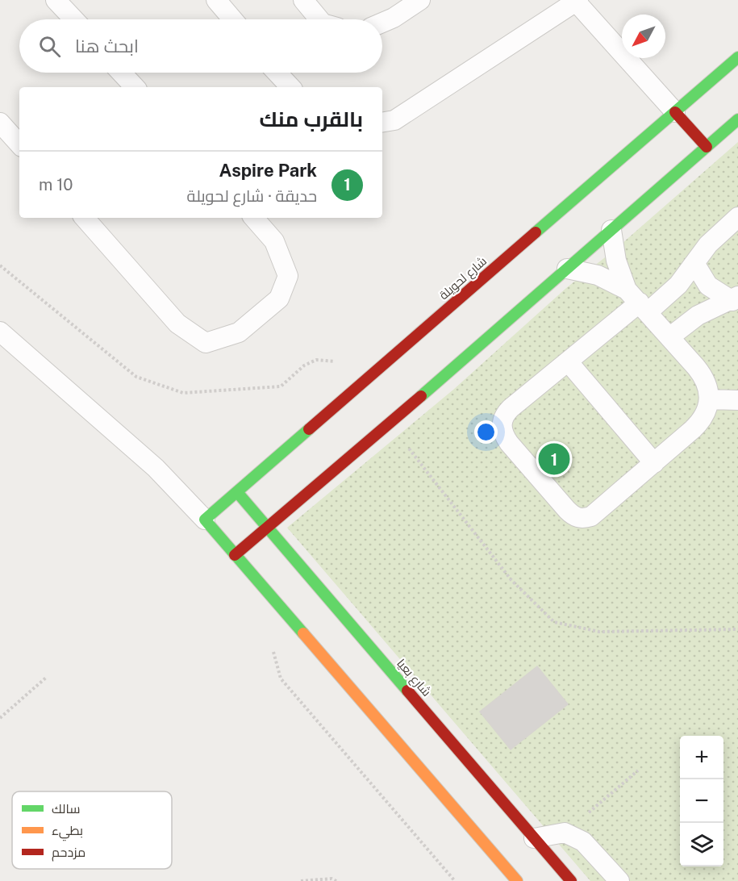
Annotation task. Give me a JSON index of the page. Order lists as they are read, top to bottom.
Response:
{
  "streets": {
    "street": ["شارع لحويلة", "شارع بعيا"]
  },
  "crossings": [
    ["شارع لحويلة", "شارع بعيا"]
  ],
  "legend": ["سالك", "بطيء", "مزدحم"],
  "north": "bottom left",
  "page": {
    "search": "ابحث هنا",
    "heading": "بالقرب منك",
    "list": [
      {
        "mark": "1",
        "name": "Aspire Park",
        "note": "حديقة · شارع لحويلة",
        "value": "10 m"
      }
    ],
    "pins": "1",
    "map_buttons": ["+", "−"]
  }
}
